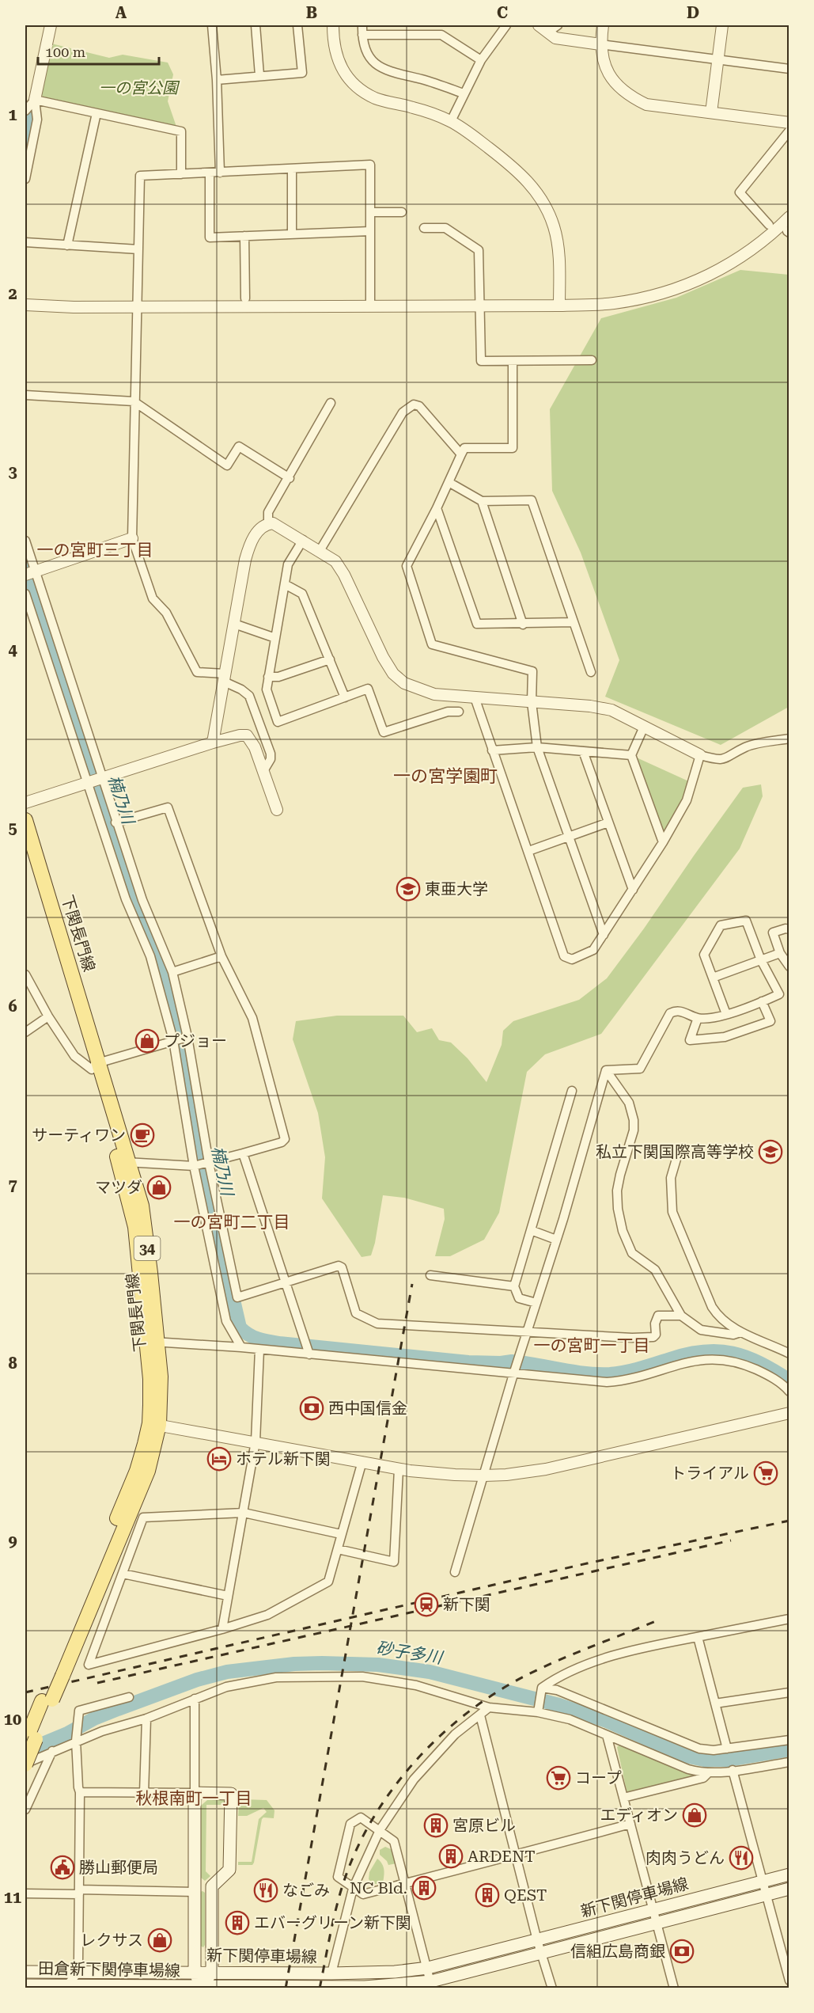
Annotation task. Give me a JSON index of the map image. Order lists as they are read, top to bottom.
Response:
{
  "streets": {
    "main road": [
      "下関長門線",
      "34",
      "新下関停車場線",
      "田倉新下関停車場線"
    ]
  },
  "crossings": [
    ["新下関停車場線", "田倉新下関停車場線"]
  ],
  "districts": [
    "一の宮町三丁目",
    "一の宮学園町",
    "一の宮町二丁目",
    "一の宮町一丁目",
    "秋根南町一丁目"
  ],
  "water": ["楠乃川", "砂子多川"],
  "parks": ["一の宮公園"],
  "places": {
    "school or university": ["東亜大学", "私立下関国際高等学校"],
    "shop": [
      "プジョー",
      "マツダ",
      "エディオン",
      "レクサス"
    ],
    "cafe": ["サーティワン"],
    "bank": ["西中国信金", "信組広島商銀"],
    "hotel": ["ホテル新下関"],
    "supermarket": ["トライアル", "コープ"],
    "station": ["新下関"],
    "building": [
      "宮原ビル",
      "ARDENT",
      "NC Bld.",
      "QEST",
      "エバーグリーン新下関"
    ],
    "restaurant": ["肉肉うどん", "なごみ"],
    "public building": ["勝山郵便局"]
  },
  "scale_bar": "100 m",
  "grid": {
    "columns": [
      "A",
      "B",
      "C",
      "D"
    ],
    "rows": [
      "1",
      "2",
      "3",
      "4",
      "5",
      "6",
      "7",
      "8",
      "9",
      "10",
      "11"
    ]
  }
}
